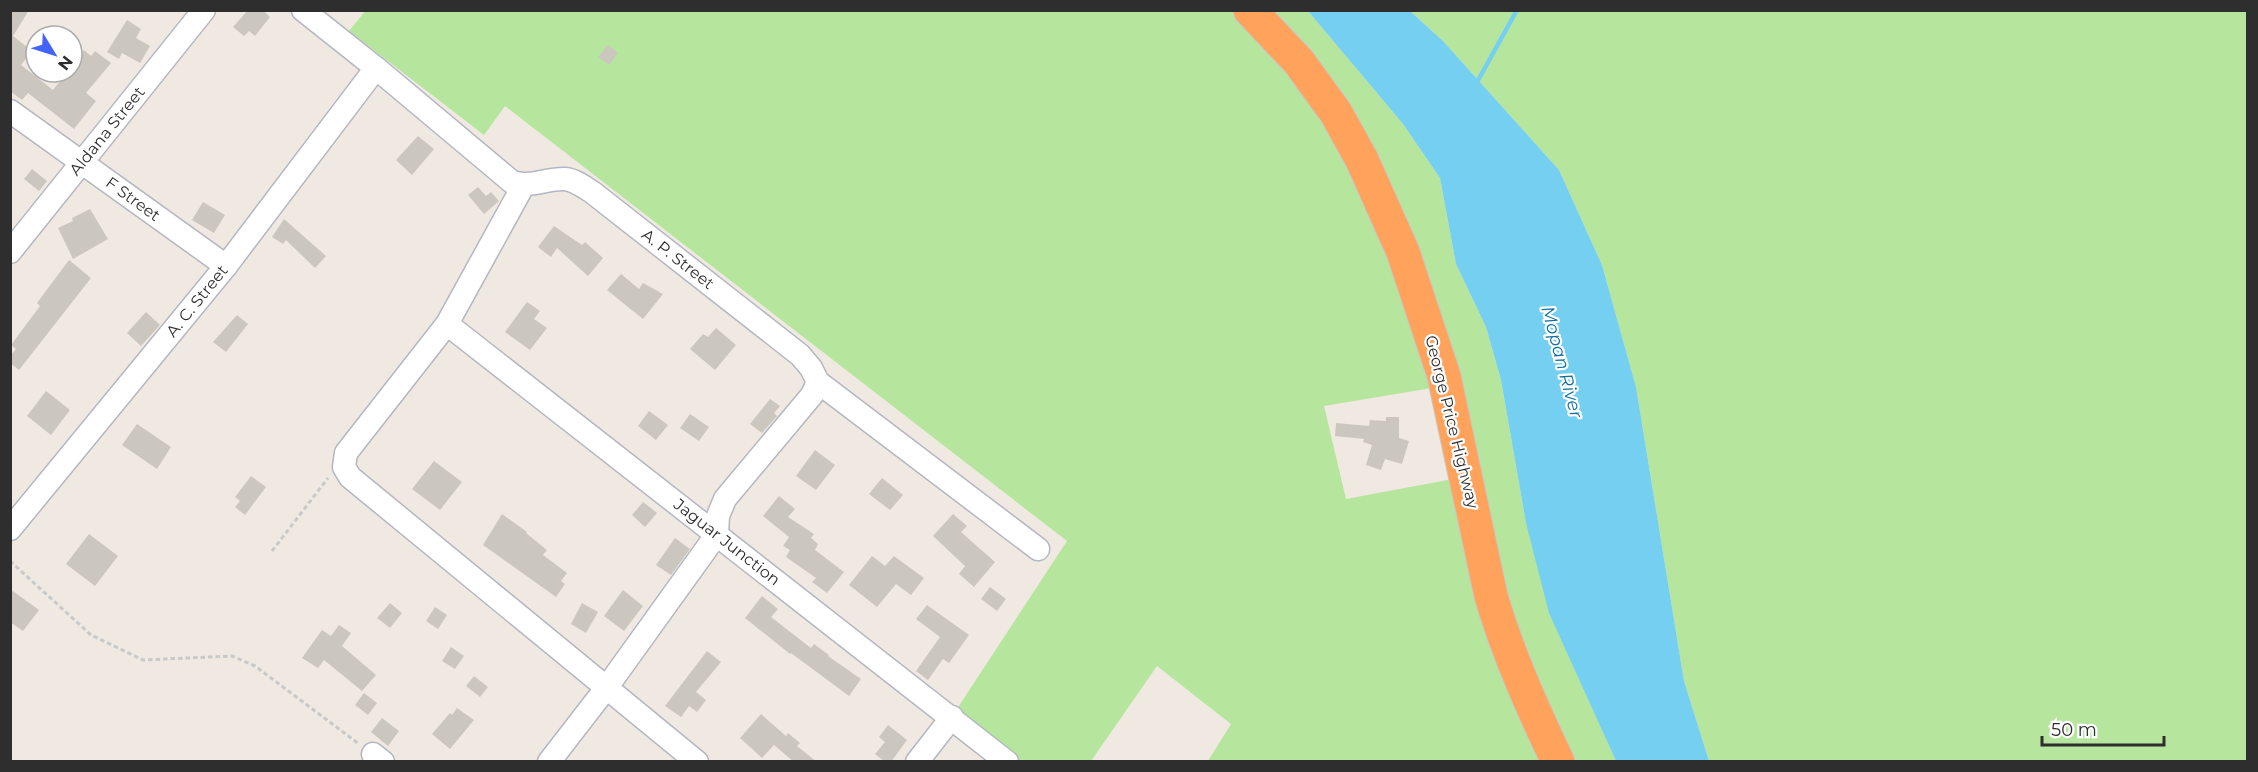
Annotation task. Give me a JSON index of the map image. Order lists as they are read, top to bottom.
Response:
{
  "streets": {
    "highway": ["George Price Highway"],
    "street": [
      "Aldana Street",
      "F Street",
      "A. P. Street",
      "A. C. Street",
      "Jaguar Junction"
    ]
  },
  "crossings": [
    ["Aldana Street", "F Street"],
    ["F Street", "A. C. Street"]
  ],
  "water": ["Mopan River"],
  "scale_bar": "50 m",
  "north": "bottom right"
}
